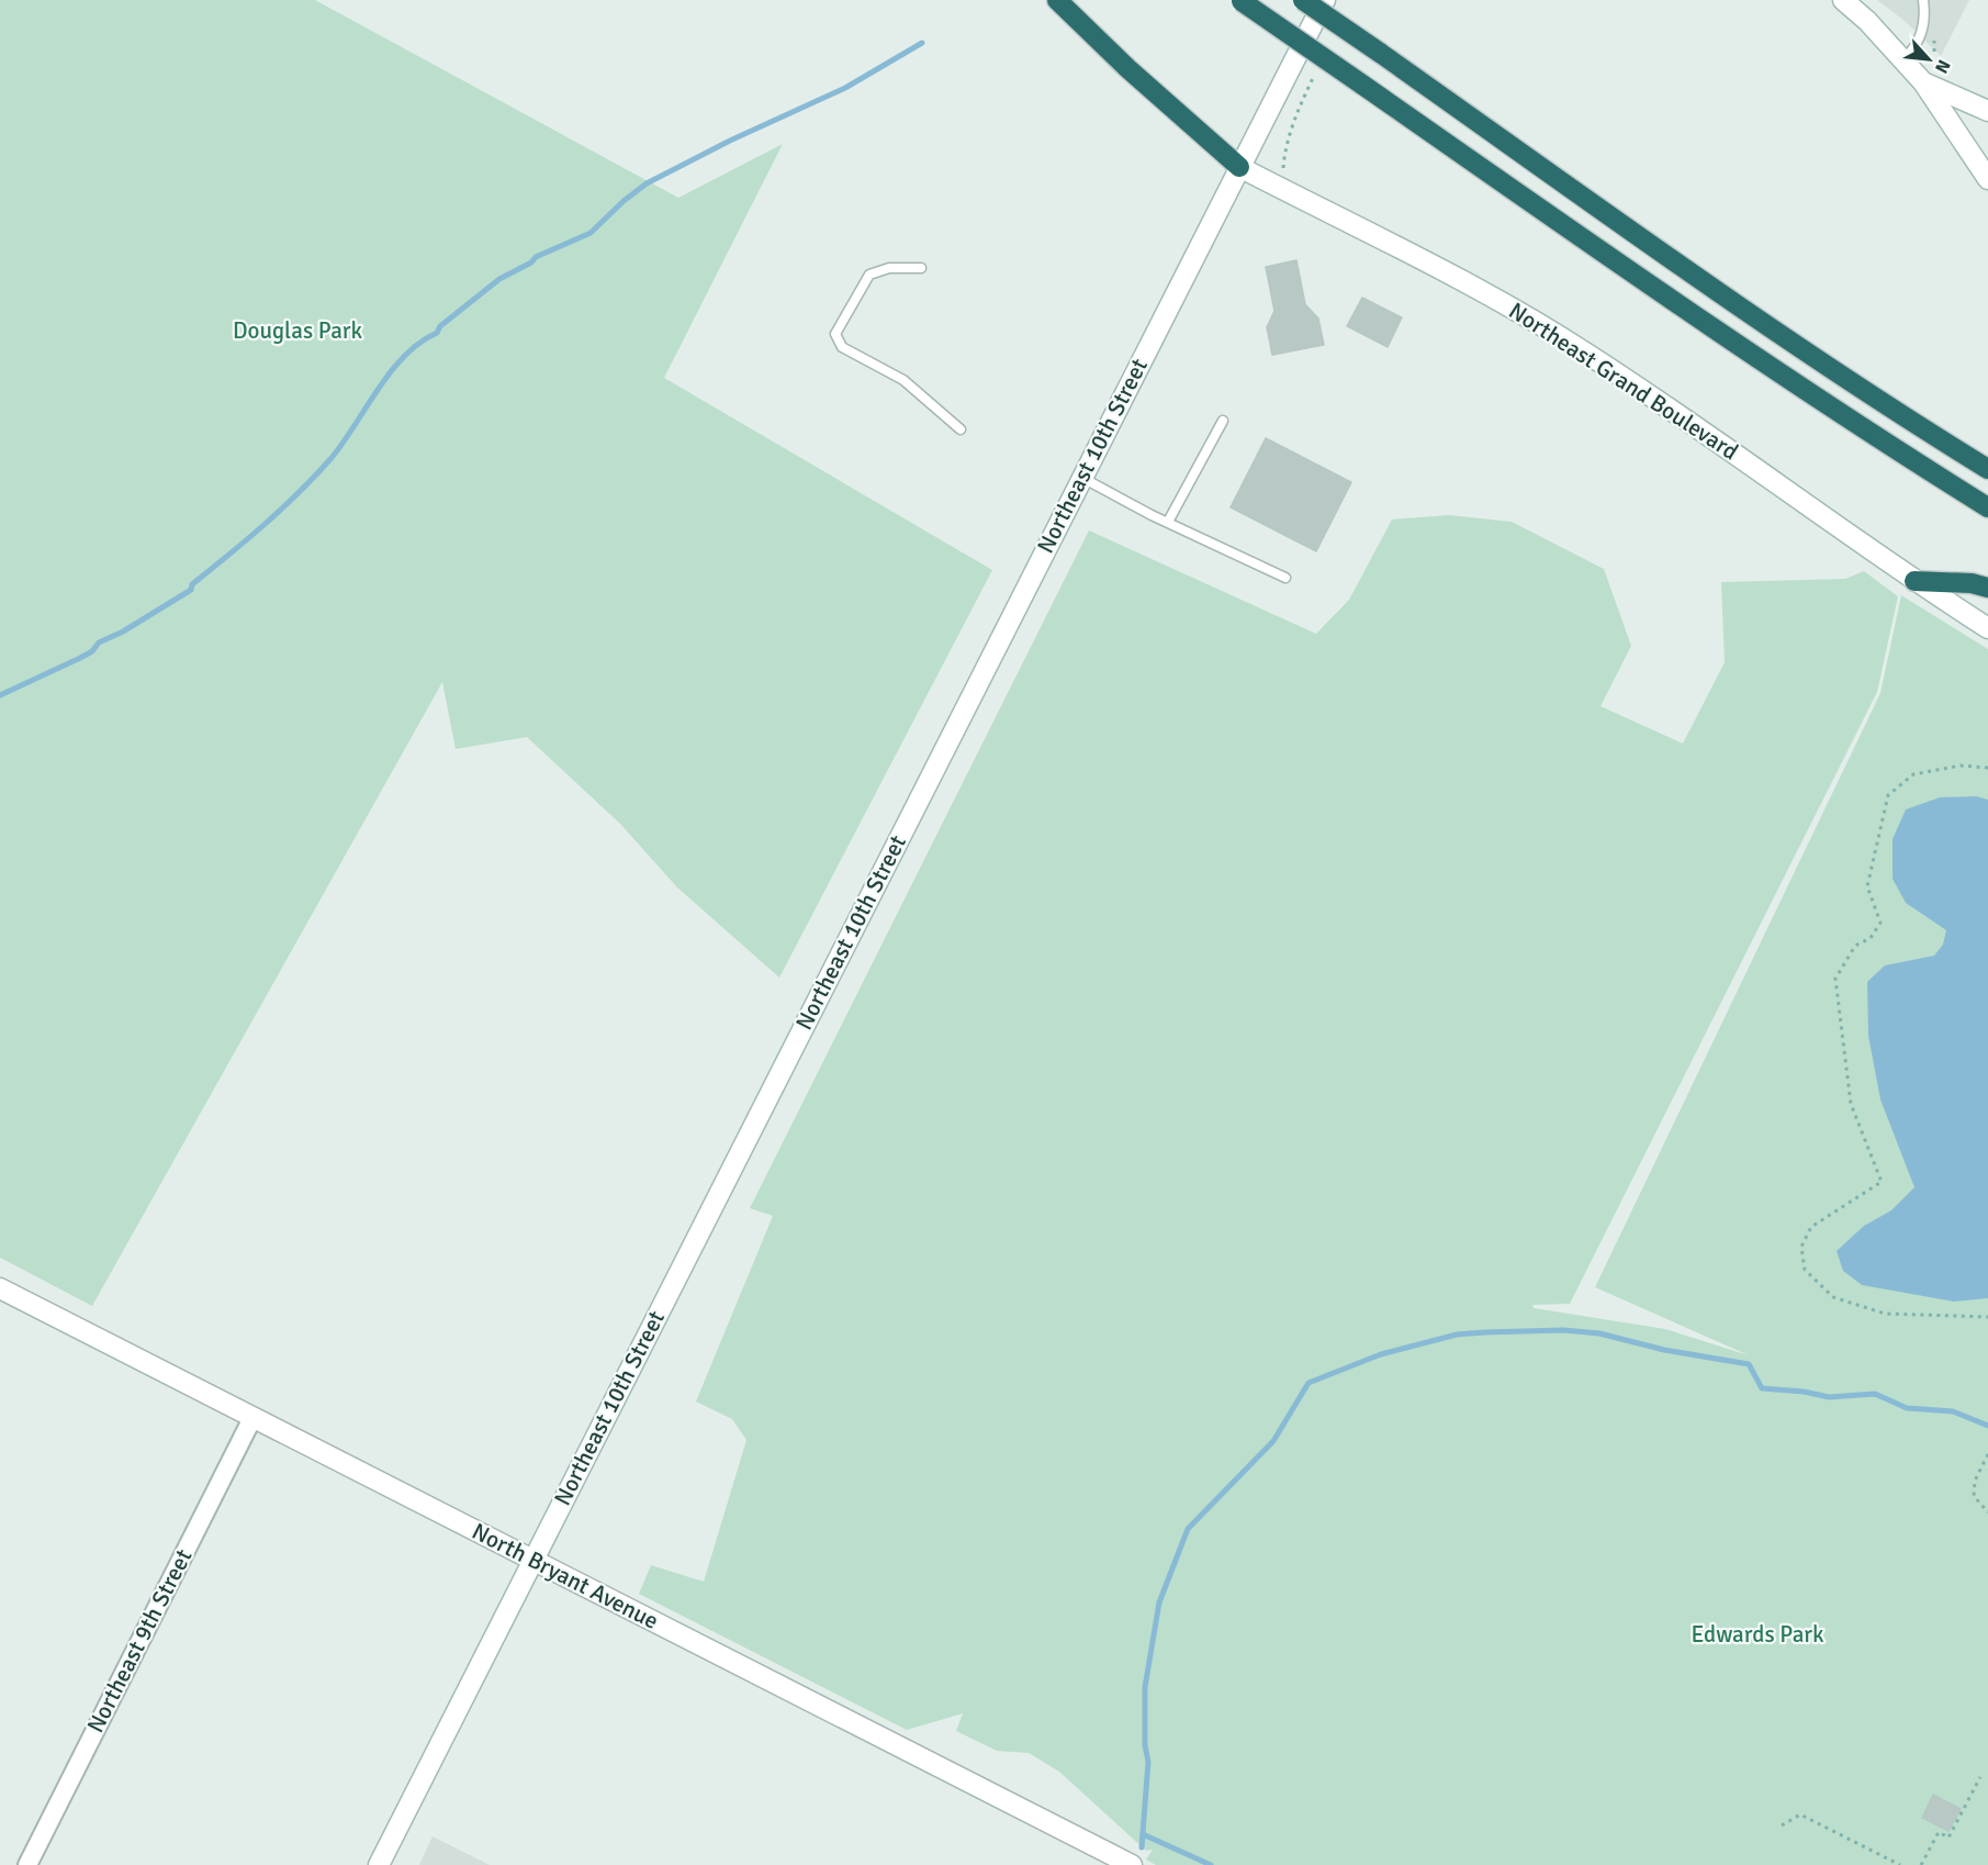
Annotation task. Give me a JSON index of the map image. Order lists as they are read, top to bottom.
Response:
{
  "streets": {
    "main road": ["Northeast Grand Boulevard", "Northeast 10th Street", "North Bryant Avenue"],
    "street": ["Northeast 9th Street"]
  },
  "crossings": [
    ["Northeast Grand Boulevard", "Northeast 10th Street"],
    ["Northeast 10th Street", "North Bryant Avenue"],
    ["North Bryant Avenue", "Northeast 9th Street"]
  ],
  "parks": ["Douglas Park", "Edwards Park"],
  "north": "bottom right"
}
